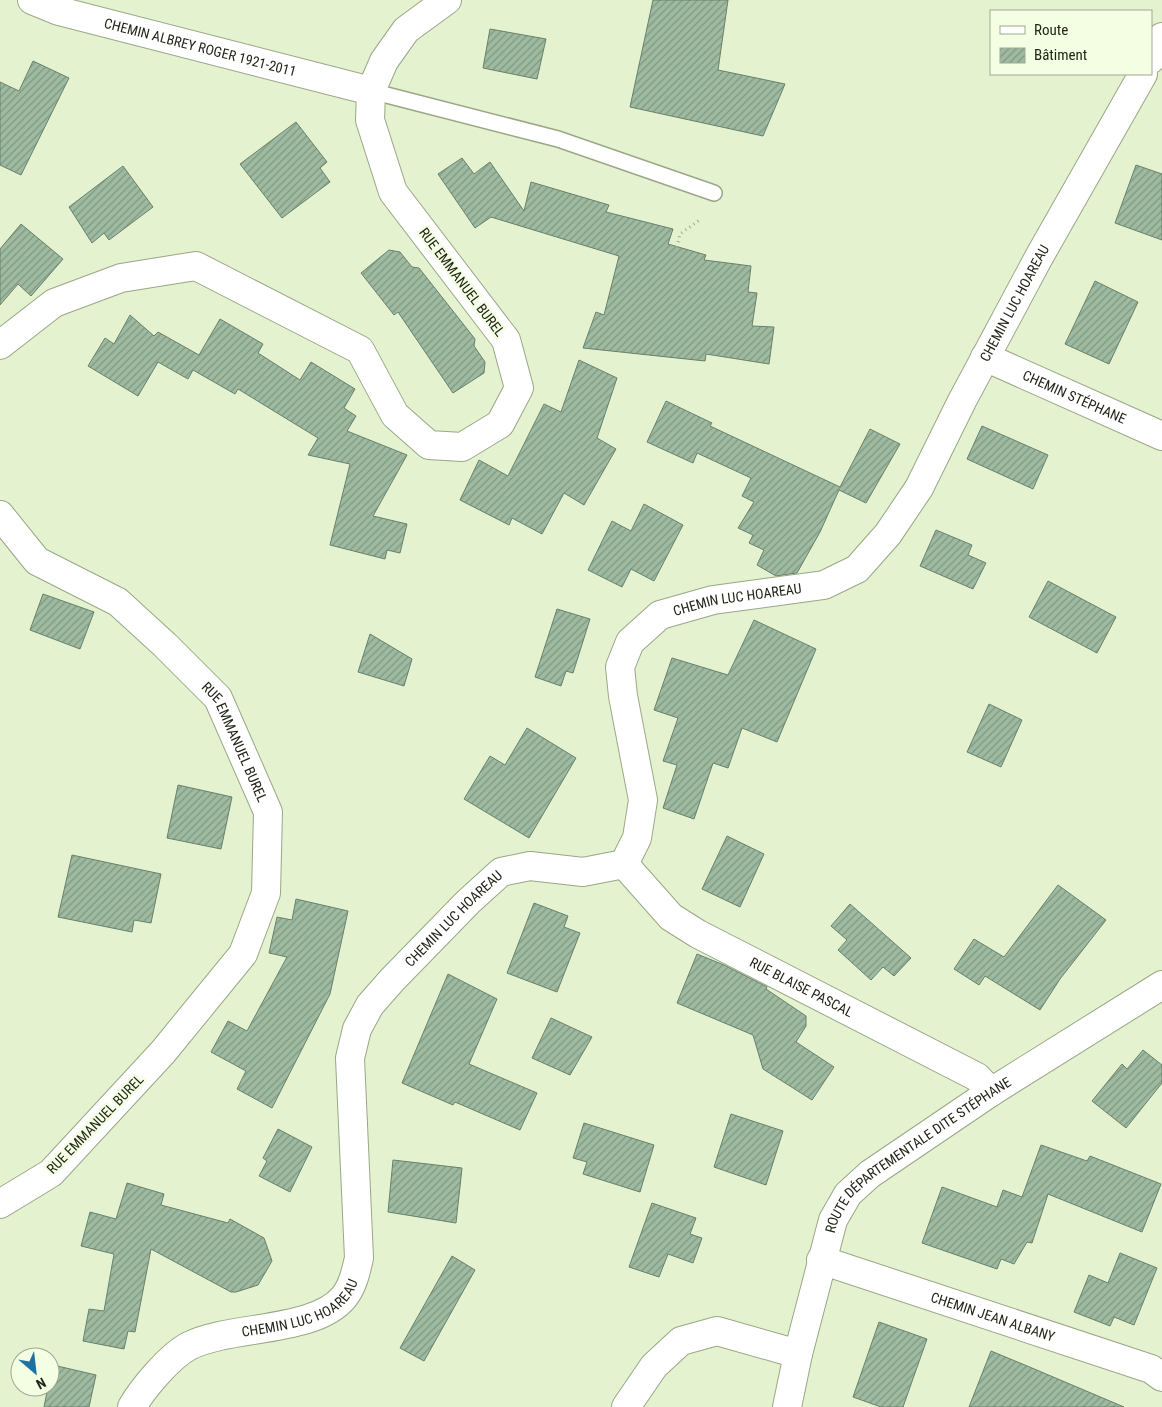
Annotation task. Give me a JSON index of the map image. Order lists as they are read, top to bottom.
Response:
{
  "streets": {
    "street": [
      "CHEMIN ALBREY ROGER 1921-2011",
      "RUE EMMANUEL BUREL",
      "CHEMIN LUC HOAREAU",
      "CHEMIN STÉPHANE",
      "RUE BLAISE PASCAL",
      "ROUTE DÉPARTEMENTALE DITE STÉPHANE",
      "CHEMIN JEAN ALBANY"
    ]
  },
  "crossings": [
    ["CHEMIN ALBREY ROGER 1921-2011", "RUE EMMANUEL BUREL"],
    ["CHEMIN LUC HOAREAU", "CHEMIN STÉPHANE"],
    ["CHEMIN LUC HOAREAU", "RUE BLAISE PASCAL"],
    ["RUE BLAISE PASCAL", "ROUTE DÉPARTEMENTALE DITE STÉPHANE"],
    ["ROUTE DÉPARTEMENTALE DITE STÉPHANE", "CHEMIN JEAN ALBANY"]
  ],
  "legend": ["Route", "Bâtiment"],
  "north": "bottom right"
}
